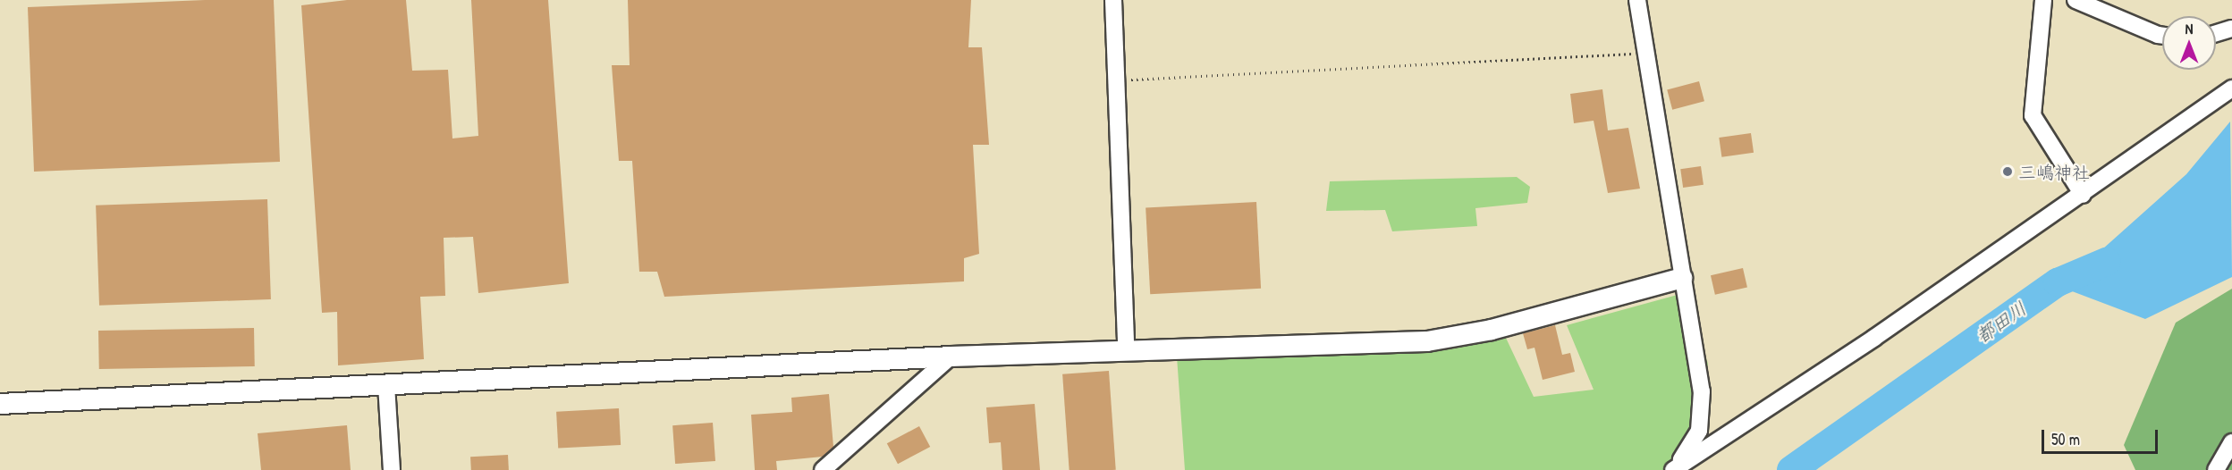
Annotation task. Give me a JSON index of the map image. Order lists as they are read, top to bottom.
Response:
{
  "water": ["都田川"],
  "places": ["三嶋神社"],
  "scale_bar": "50 m",
  "north": "top"
}
